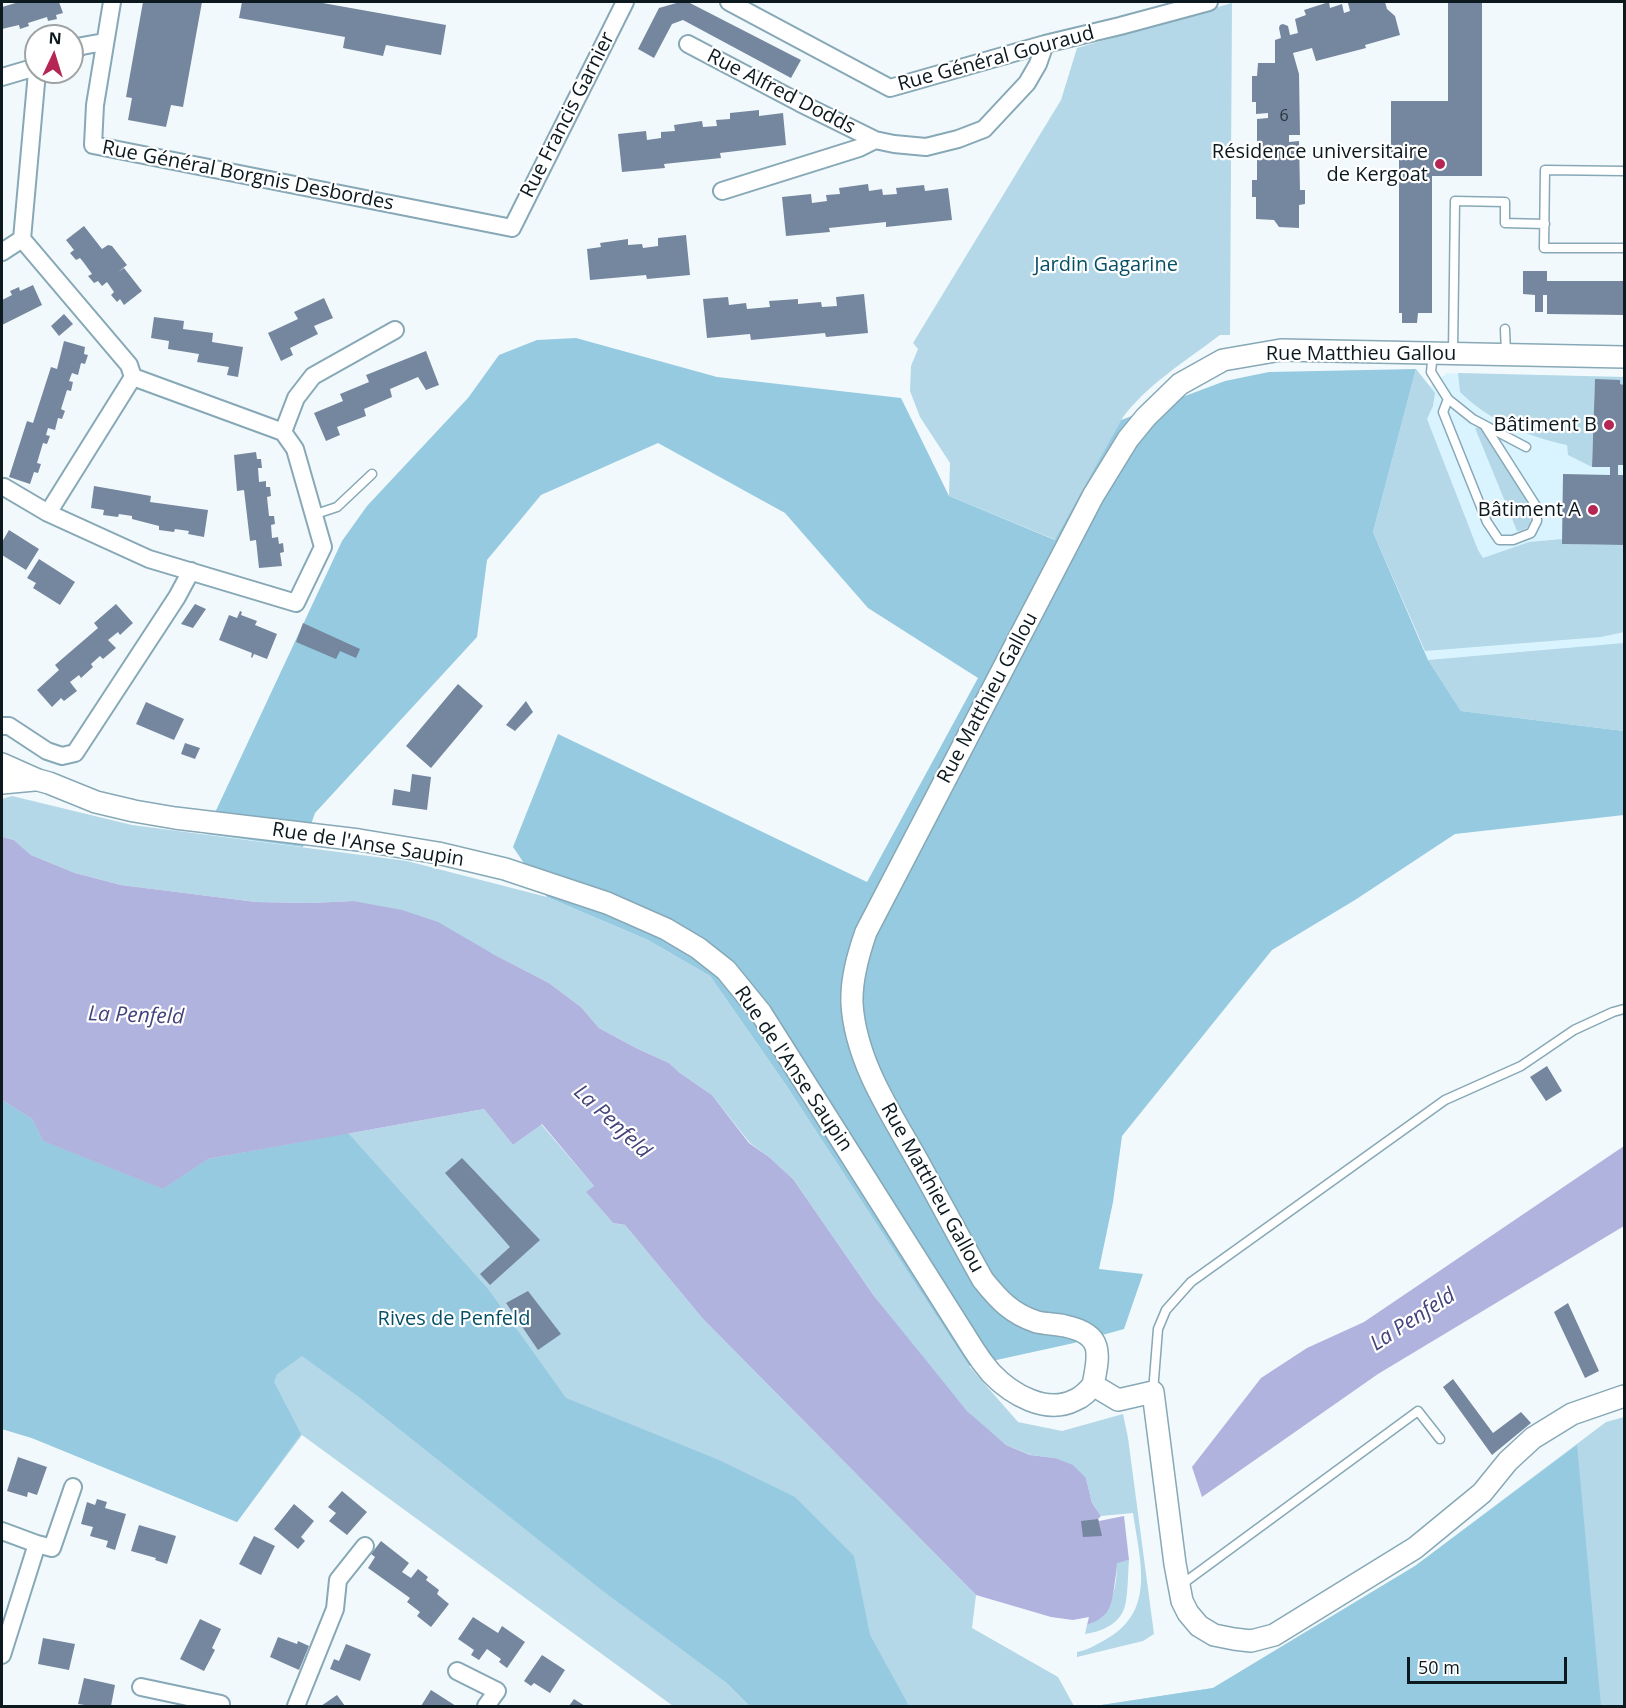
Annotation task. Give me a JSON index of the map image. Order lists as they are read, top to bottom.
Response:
{
  "streets": {
    "street": [
      "Rue Général Gouraud",
      "Rue Alfred Dodds",
      "Rue Francis Garnier",
      "Rue Général Borgnis Desbordes",
      "Rue Matthieu Gallou",
      "Rue de l'Anse Saupin"
    ]
  },
  "crossings": [
    ["Rue Général Gouraud", "Rue Alfred Dodds"],
    ["Rue Francis Garnier", "Rue Général Borgnis Desbordes"],
    ["Rue Matthieu Gallou", "Rue de l'Anse Saupin"]
  ],
  "water": ["La Penfeld"],
  "parks": ["Jardin Gagarine", "Rives de Penfeld"],
  "places": ["Résidence universitaire de Kergoat", "Bâtiment B", "Bâtiment A"],
  "house_numbers": ["6"],
  "scale_bar": "50 m",
  "north": "top"
}
